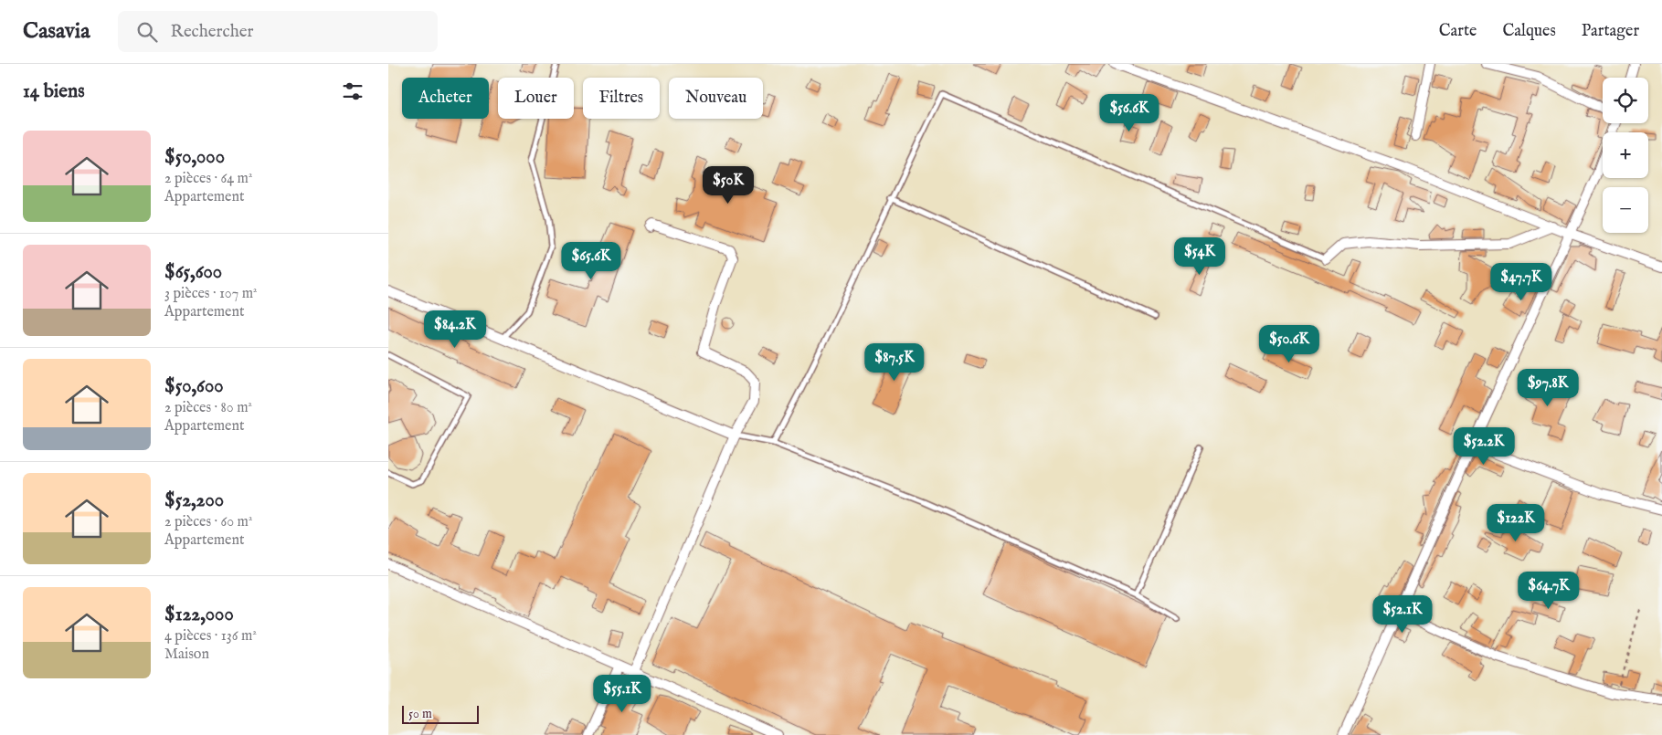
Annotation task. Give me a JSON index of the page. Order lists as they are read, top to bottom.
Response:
{
  "scale_bar": "50 m",
  "page": {
    "header": "Casavia",
    "search": "Rechercher",
    "nav": ["Carte", "Calques", "Partager"],
    "heading": "14 biens",
    "map_buttons": ["+", "−"],
    "chip": [
      "Acheter",
      "Louer",
      "Filtres",
      "Nouveau"
    ],
    "price": [
      "$56.6K",
      "$50K",
      "$54K",
      "$65.6K",
      "$47.7K",
      "$84.2K",
      "$50.6K",
      "$87.5K",
      "$97.8K",
      "$52.2K",
      "$122K",
      "$64.7K",
      "$52.1K",
      "$55.1K"
    ],
    "list": [
      {
        "name": "$50,000",
        "note": "2 pièces · 64 m² · Appartement"
      },
      {
        "name": "$65,600",
        "note": "3 pièces · 107 m² · Appartement"
      },
      {
        "name": "$50,600",
        "note": "2 pièces · 80 m² · Appartement"
      },
      {
        "name": "$52,200",
        "note": "2 pièces · 60 m² · Appartement"
      },
      {
        "name": "$122,000",
        "note": "4 pièces · 136 m² · Maison"
      }
    ],
    "scale": "50 m"
  }
}
